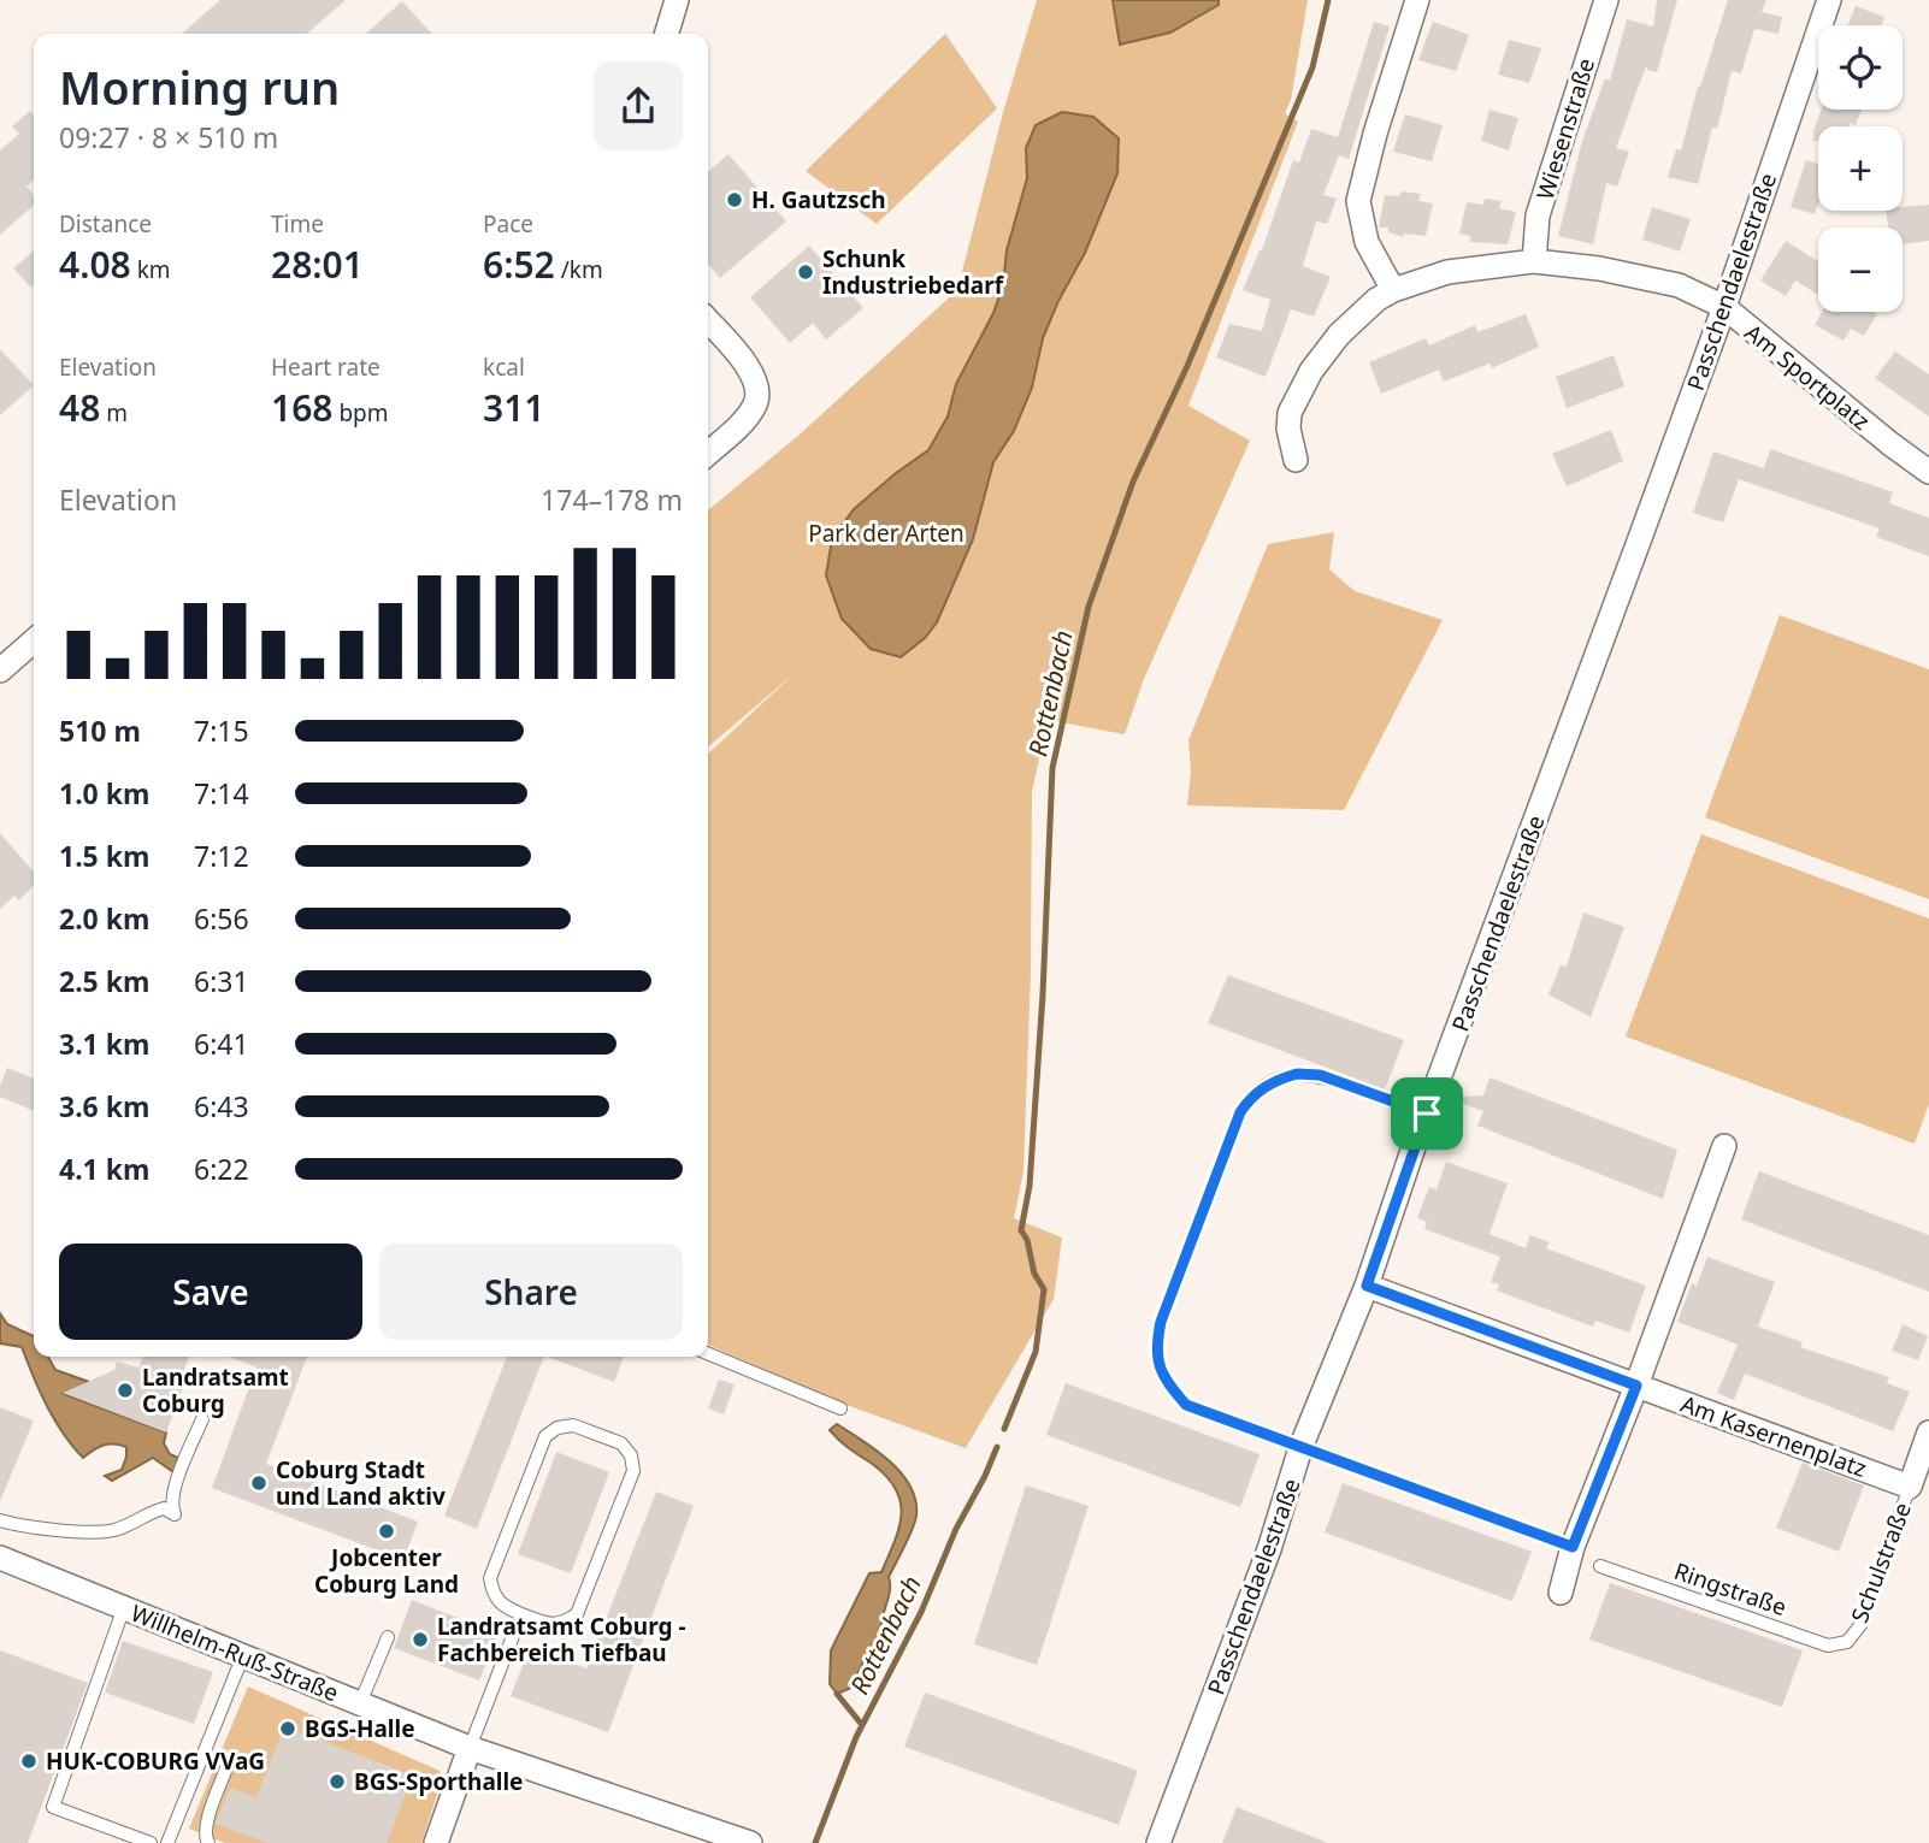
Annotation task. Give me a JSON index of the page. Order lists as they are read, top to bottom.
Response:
{
  "streets": {
    "street": [
      "Wiesenstraße",
      "Passchendaelestraße",
      "Am Sportplatz",
      "Am Kasernenplatz",
      "Schulstraße",
      "Willhelm-Ruß-Straße"
    ],
    "lane": ["Ringstraße"]
  },
  "crossings": [
    ["Wiesenstraße", "Am Sportplatz"],
    ["Passchendaelestraße", "Am Sportplatz"],
    ["Passchendaelestraße", "Am Kasernenplatz"],
    ["Am Kasernenplatz", "Schulstraße"],
    ["Schulstraße", "Ringstraße"]
  ],
  "water": ["Rottenbach"],
  "parks": ["Park der Arten"],
  "places": [
    "H. Gautzsch",
    "Schunk Industriebedarf",
    "Landratsamt Coburg",
    "Coburg Stadt und Land aktiv",
    "Jobcenter Coburg Land",
    "Landratsamt Coburg - Fachbereich Tiefbau",
    "BGS-Halle",
    "HUK-COBURG VVaG",
    "BGS-Sporthalle"
  ],
  "page": {
    "map_buttons": ["+", "−"],
    "heading": ["Morning run", "09:27 · 8 × 510 m"],
    "stats": [
      ["Distance", "4.08 km"],
      ["Time", "28:01"],
      ["Pace", "6:52 /km"],
      ["Elevation", "48 m"],
      ["Heart rate", "168 bpm"],
      ["kcal", "311"]
    ],
    "chart": ["Elevation", "174–178 m"],
    "list": [
      {
        "name": "510 m",
        "note": "7:15"
      },
      {
        "name": "1.0 km",
        "note": "7:14"
      },
      {
        "name": "1.5 km",
        "note": "7:12"
      },
      {
        "name": "2.0 km",
        "note": "6:56"
      },
      {
        "name": "2.5 km",
        "note": "6:31"
      },
      {
        "name": "3.1 km",
        "note": "6:41"
      },
      {
        "name": "3.6 km",
        "note": "6:43"
      },
      {
        "name": "4.1 km",
        "note": "6:22"
      }
    ],
    "buttons": ["Save", "Share"]
  }
}
